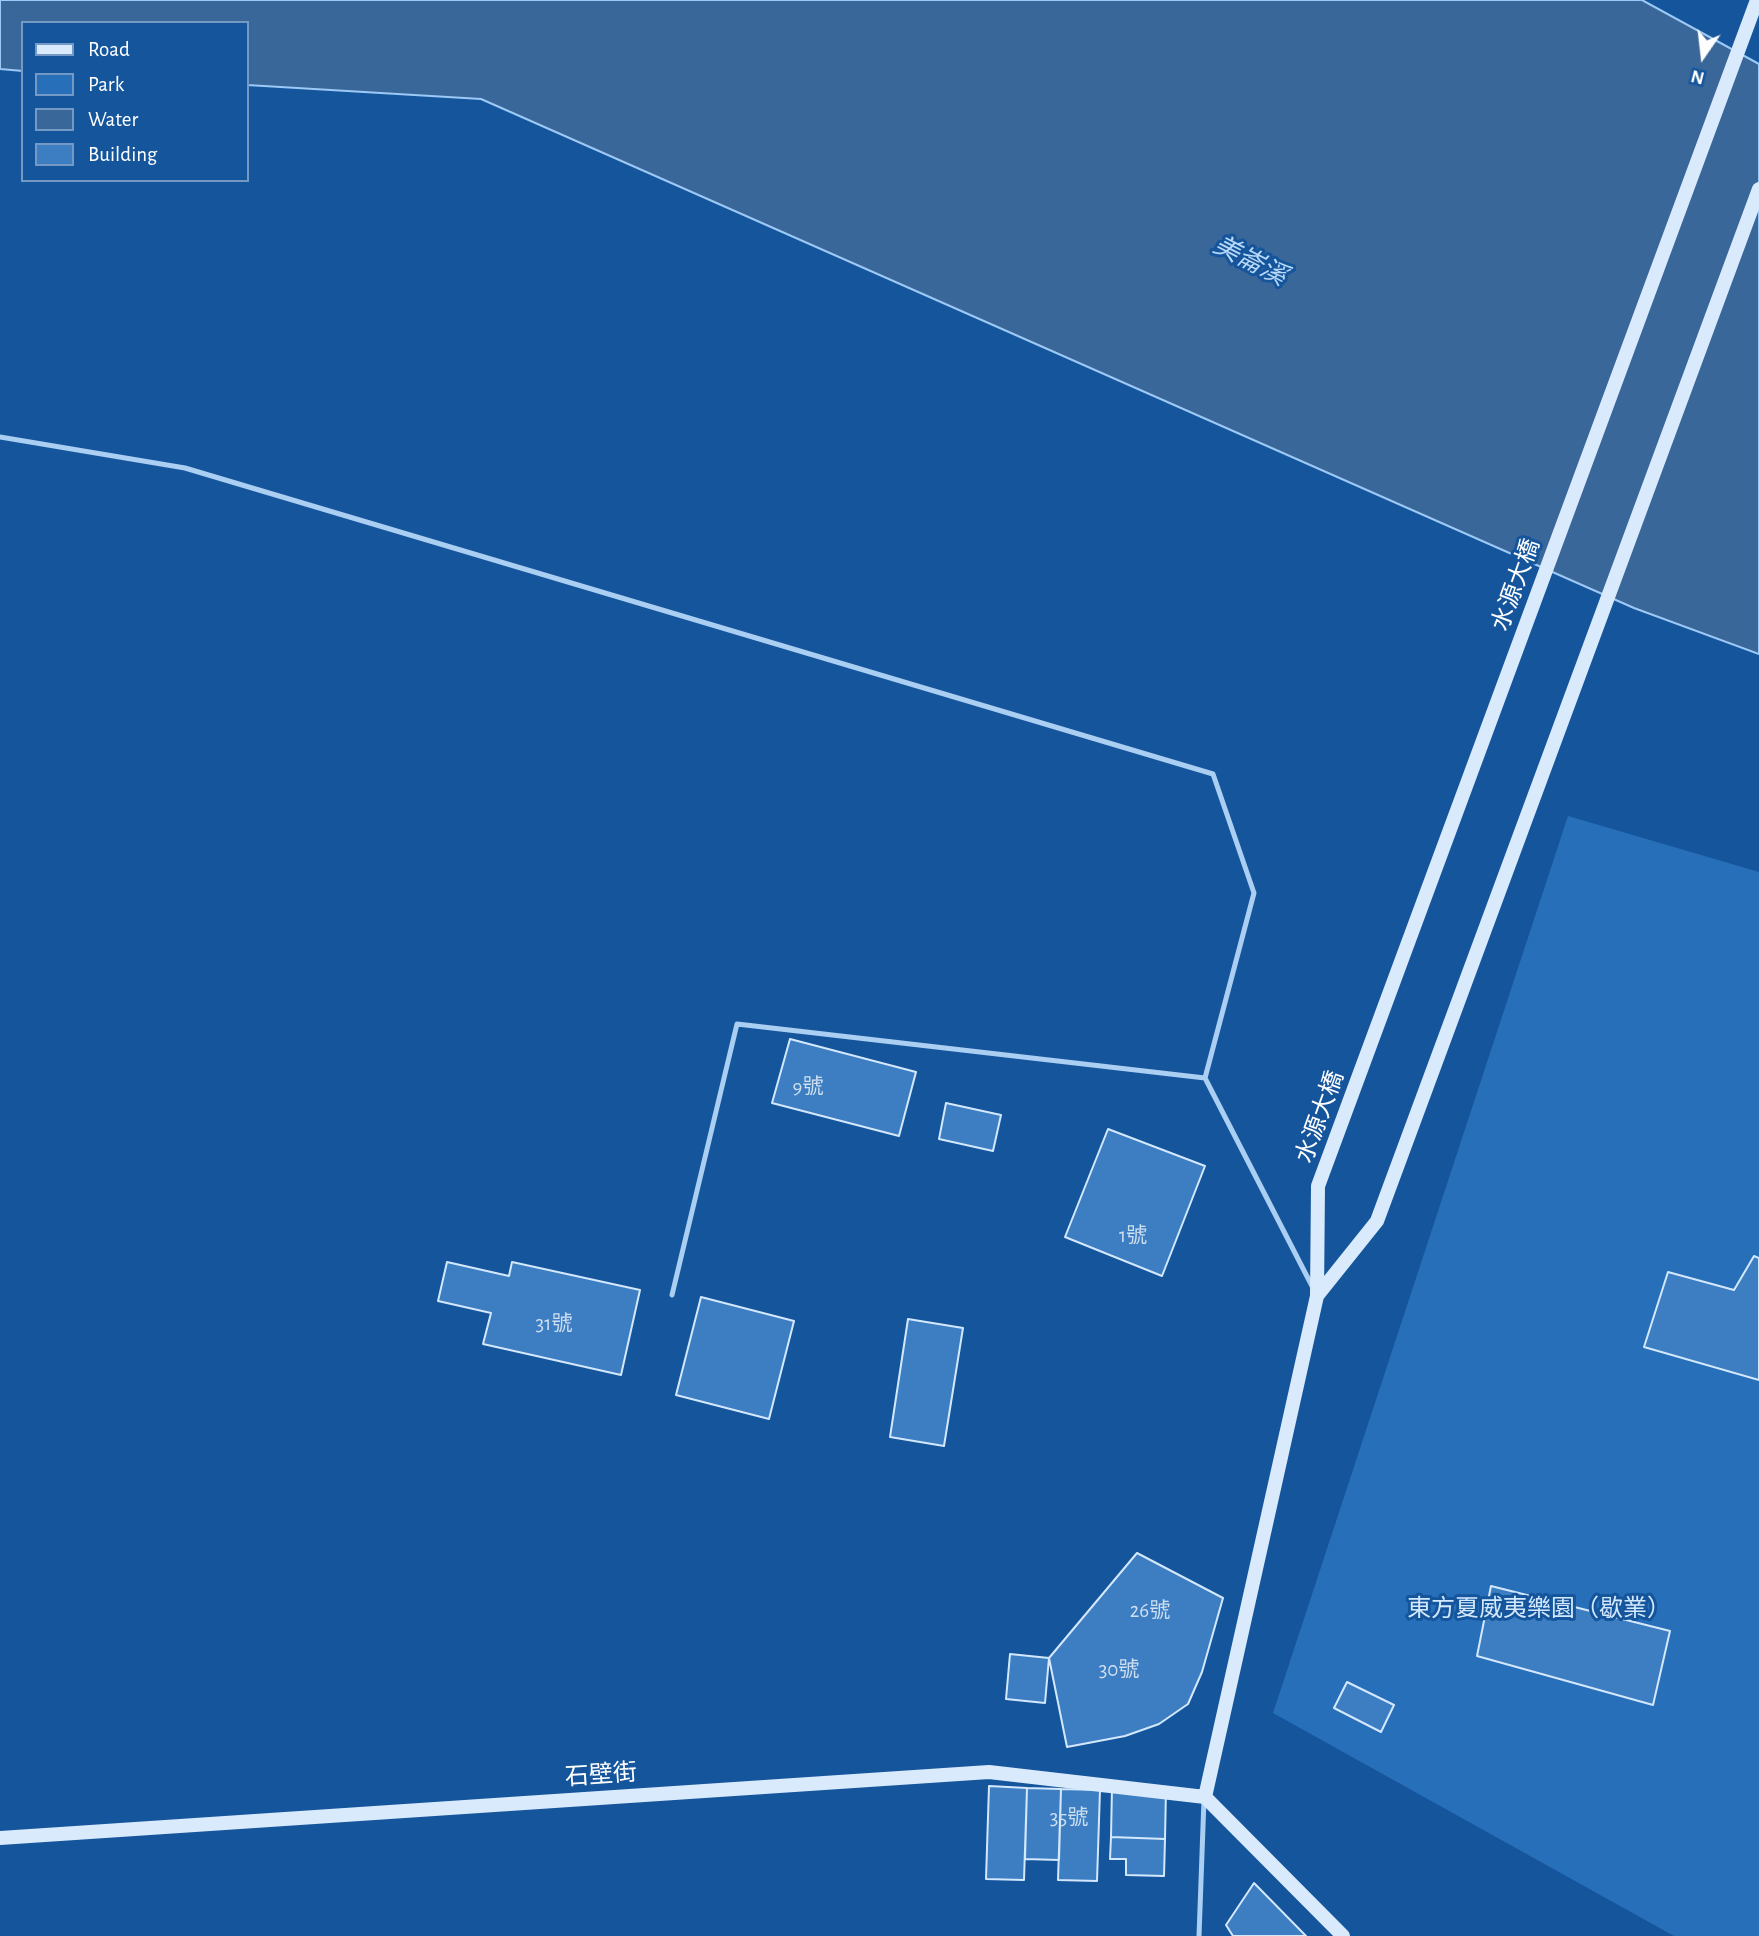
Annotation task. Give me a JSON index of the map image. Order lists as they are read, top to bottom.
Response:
{
  "streets": {
    "street": ["水源大橋", "石壁街"]
  },
  "water": ["美崙溪"],
  "parks": ["東方夏威夷樂園（歇業）"],
  "house_numbers": [
    "9號",
    "1號",
    "31號",
    "26號",
    "30號",
    "35號"
  ],
  "legend": [
    "Road",
    "Park",
    "Water",
    "Building"
  ],
  "north": "bottom"
}
